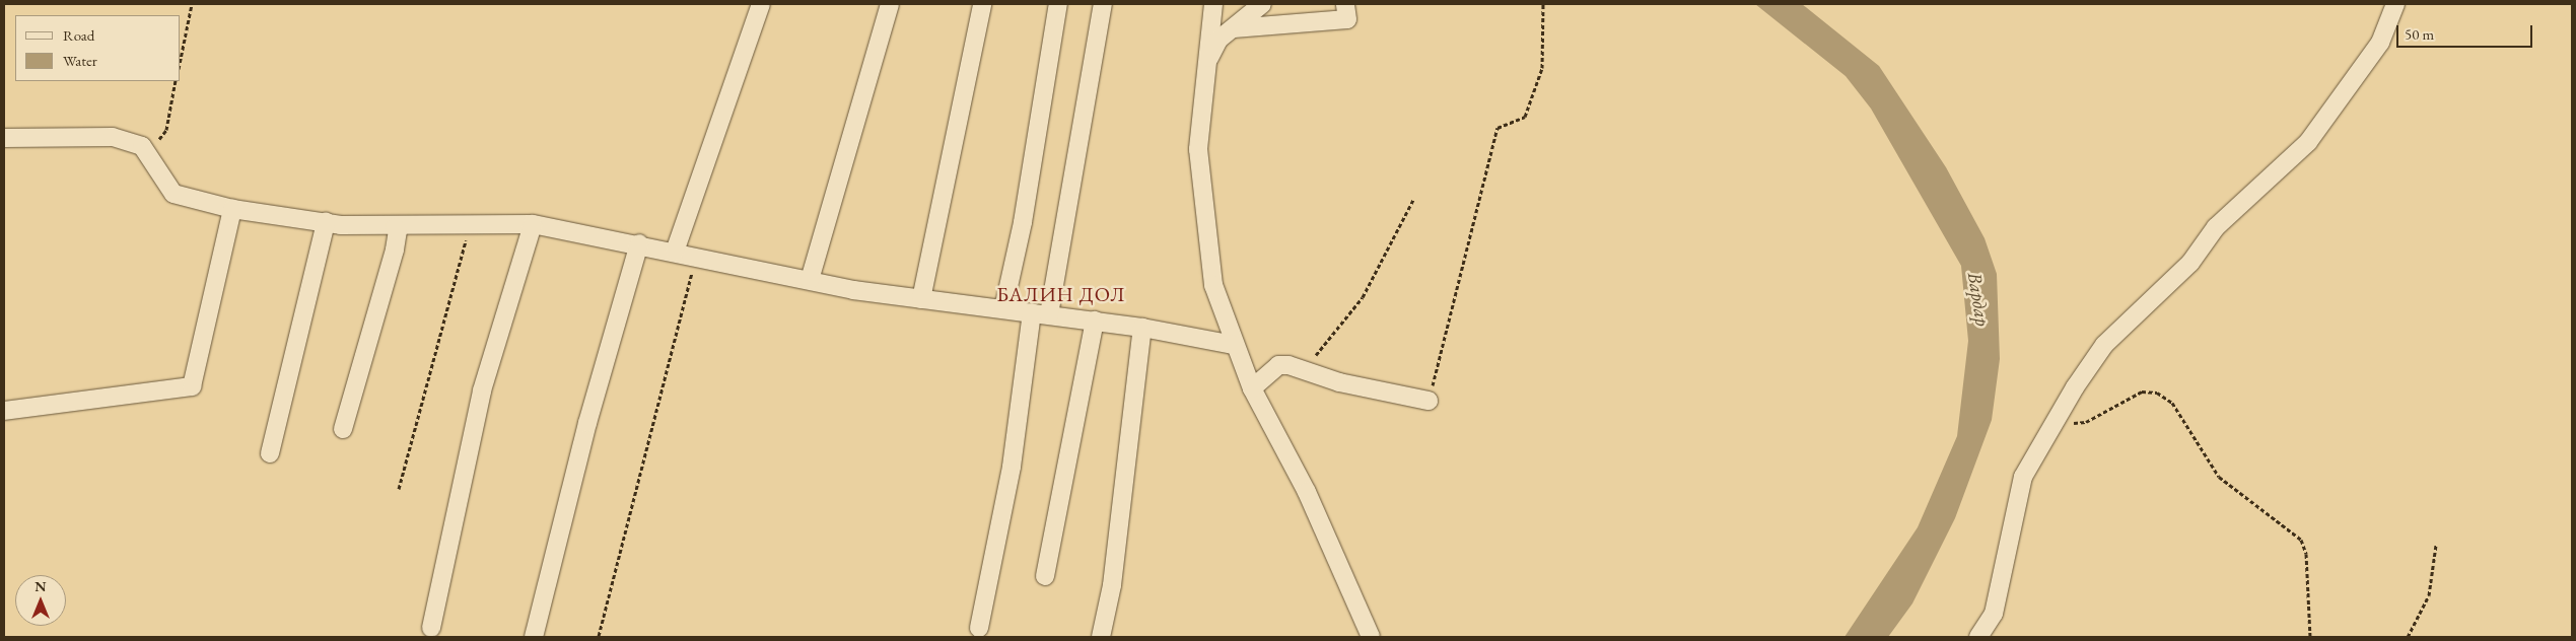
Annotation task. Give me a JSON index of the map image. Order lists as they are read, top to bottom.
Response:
{
  "districts": ["БАЛИН ДОЛ"],
  "water": ["Вардар"],
  "legend": ["Road", "Water"],
  "scale_bar": "50 m",
  "north": "top"
}
